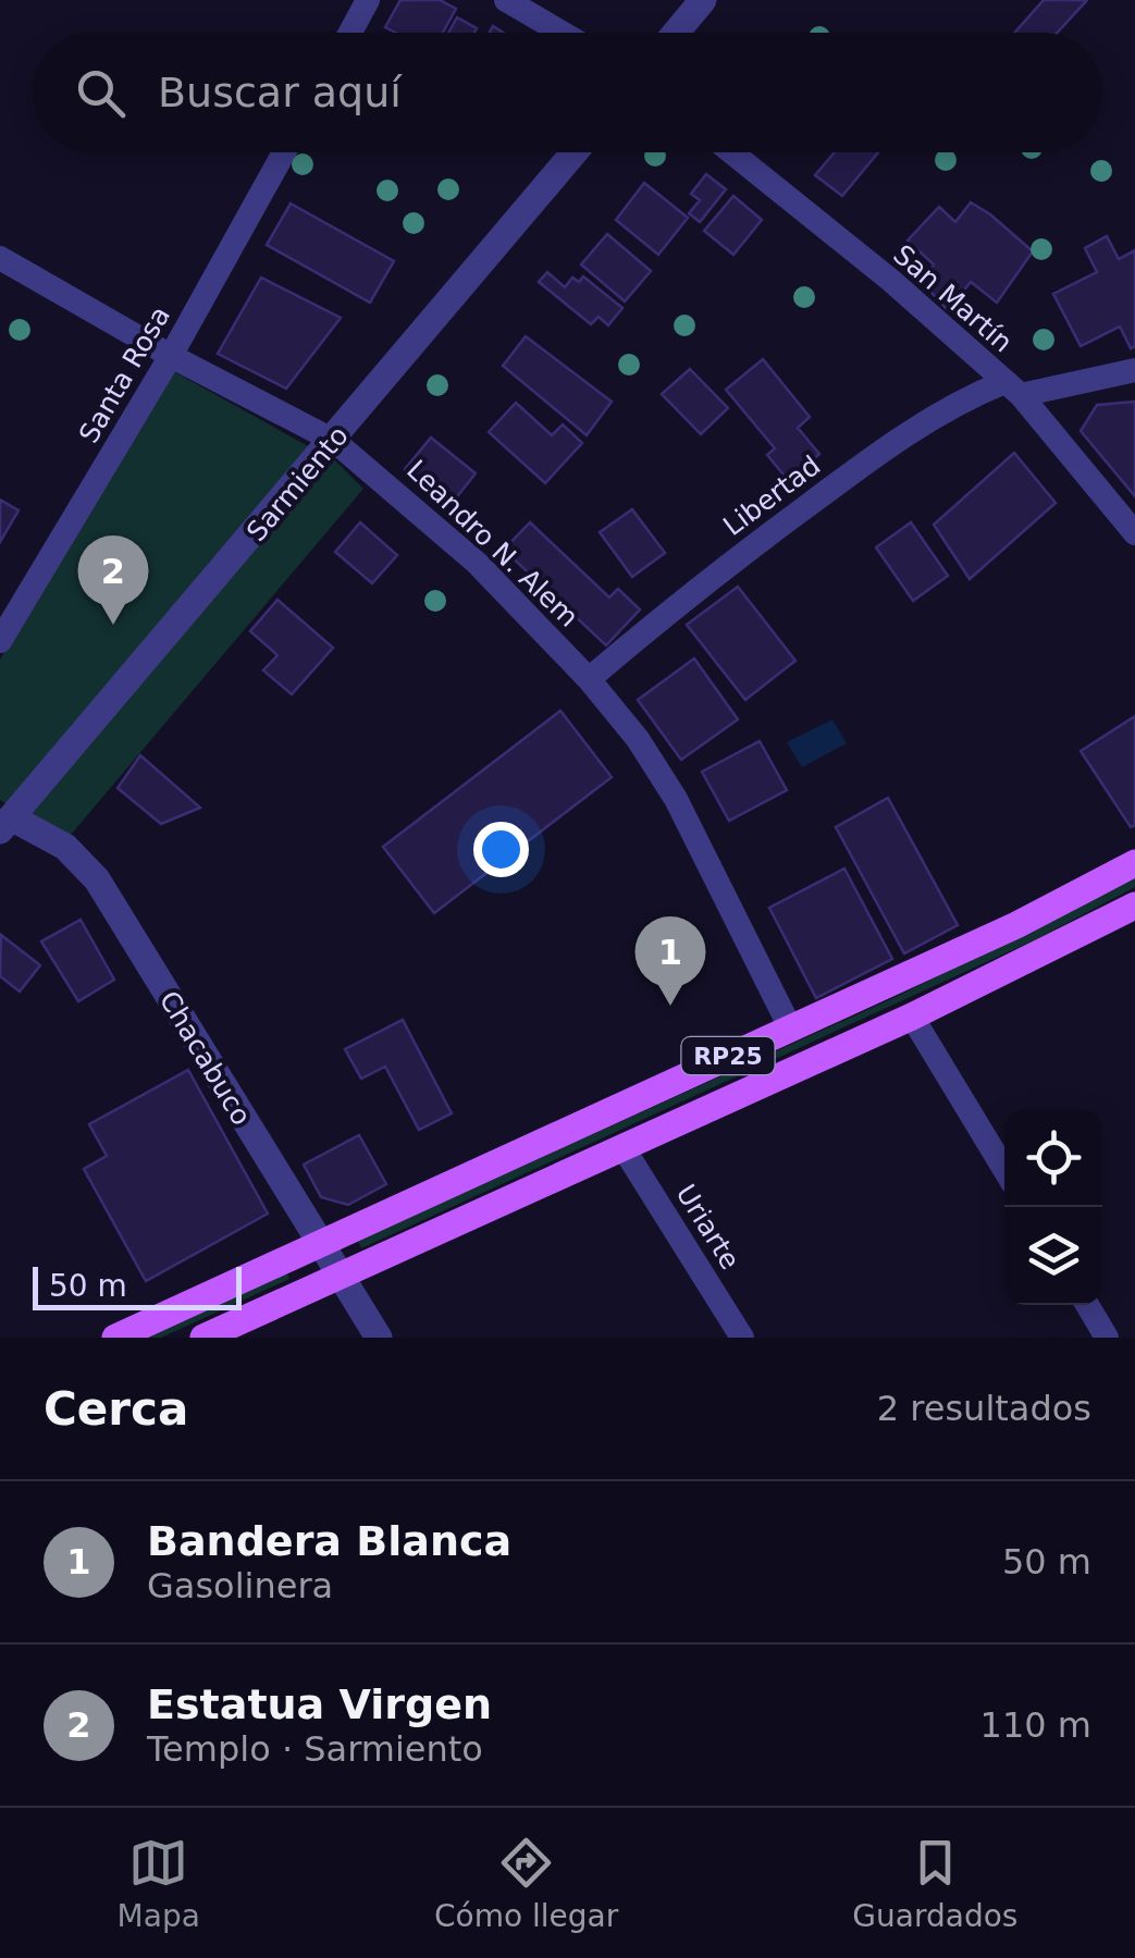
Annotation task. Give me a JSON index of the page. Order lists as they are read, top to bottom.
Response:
{
  "streets": {
    "main road": ["RP25"],
    "street": [
      "San Martín",
      "Santa Rosa",
      "Sarmiento",
      "Libertad",
      "Leandro N. Alem",
      "Chacabuco",
      "Uriarte"
    ]
  },
  "crossings": [
    ["San Martín", "Libertad"],
    ["Santa Rosa", "Leandro N. Alem"],
    ["Sarmiento", "Leandro N. Alem"],
    ["Sarmiento", "Chacabuco"],
    ["Libertad", "Leandro N. Alem"],
    ["Leandro N. Alem", "RP25"],
    ["RP25", "Chacabuco"],
    ["RP25", "Uriarte"]
  ],
  "scale_bar": "50 m",
  "page": {
    "search": "Buscar aquí",
    "pins": ["2", "1"],
    "scale": "50 m",
    "heading": ["Cerca", "2 resultados"],
    "list": [
      {
        "mark": "1",
        "name": "Bandera Blanca",
        "note": "Gasolinera",
        "value": "50 m"
      },
      {
        "mark": "2",
        "name": "Estatua Virgen",
        "note": "Templo · Sarmiento",
        "value": "110 m"
      }
    ],
    "nav": ["Mapa", "Cómo llegar", "Guardados"]
  }
}
